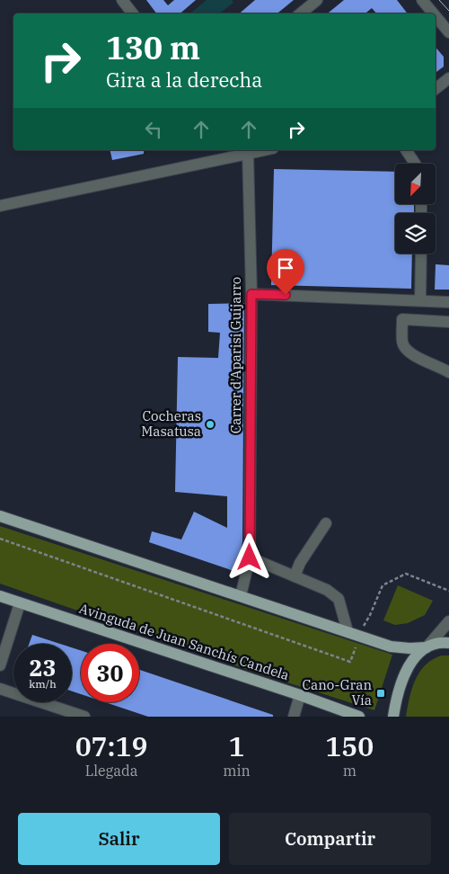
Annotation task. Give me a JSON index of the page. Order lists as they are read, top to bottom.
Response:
{
  "streets": {
    "main road": ["Avinguda de Juan Sanchís Candela"],
    "street": ["Carrer d'Aparisi Guijarro"]
  },
  "places": {
    "other": ["Cocheras Masatusa"],
    "transit": ["Cano-Gran Vía"]
  },
  "north": "bottom left",
  "page": {
    "turn": ["130 m", "Gira a la derecha"],
    "speed": "23 km/h",
    "limit": "30",
    "eta": [
      "07:19",
      "Llegada",
      "1",
      "min",
      "150",
      "m"
    ],
    "buttons": ["Salir", "Compartir"]
  }
}
